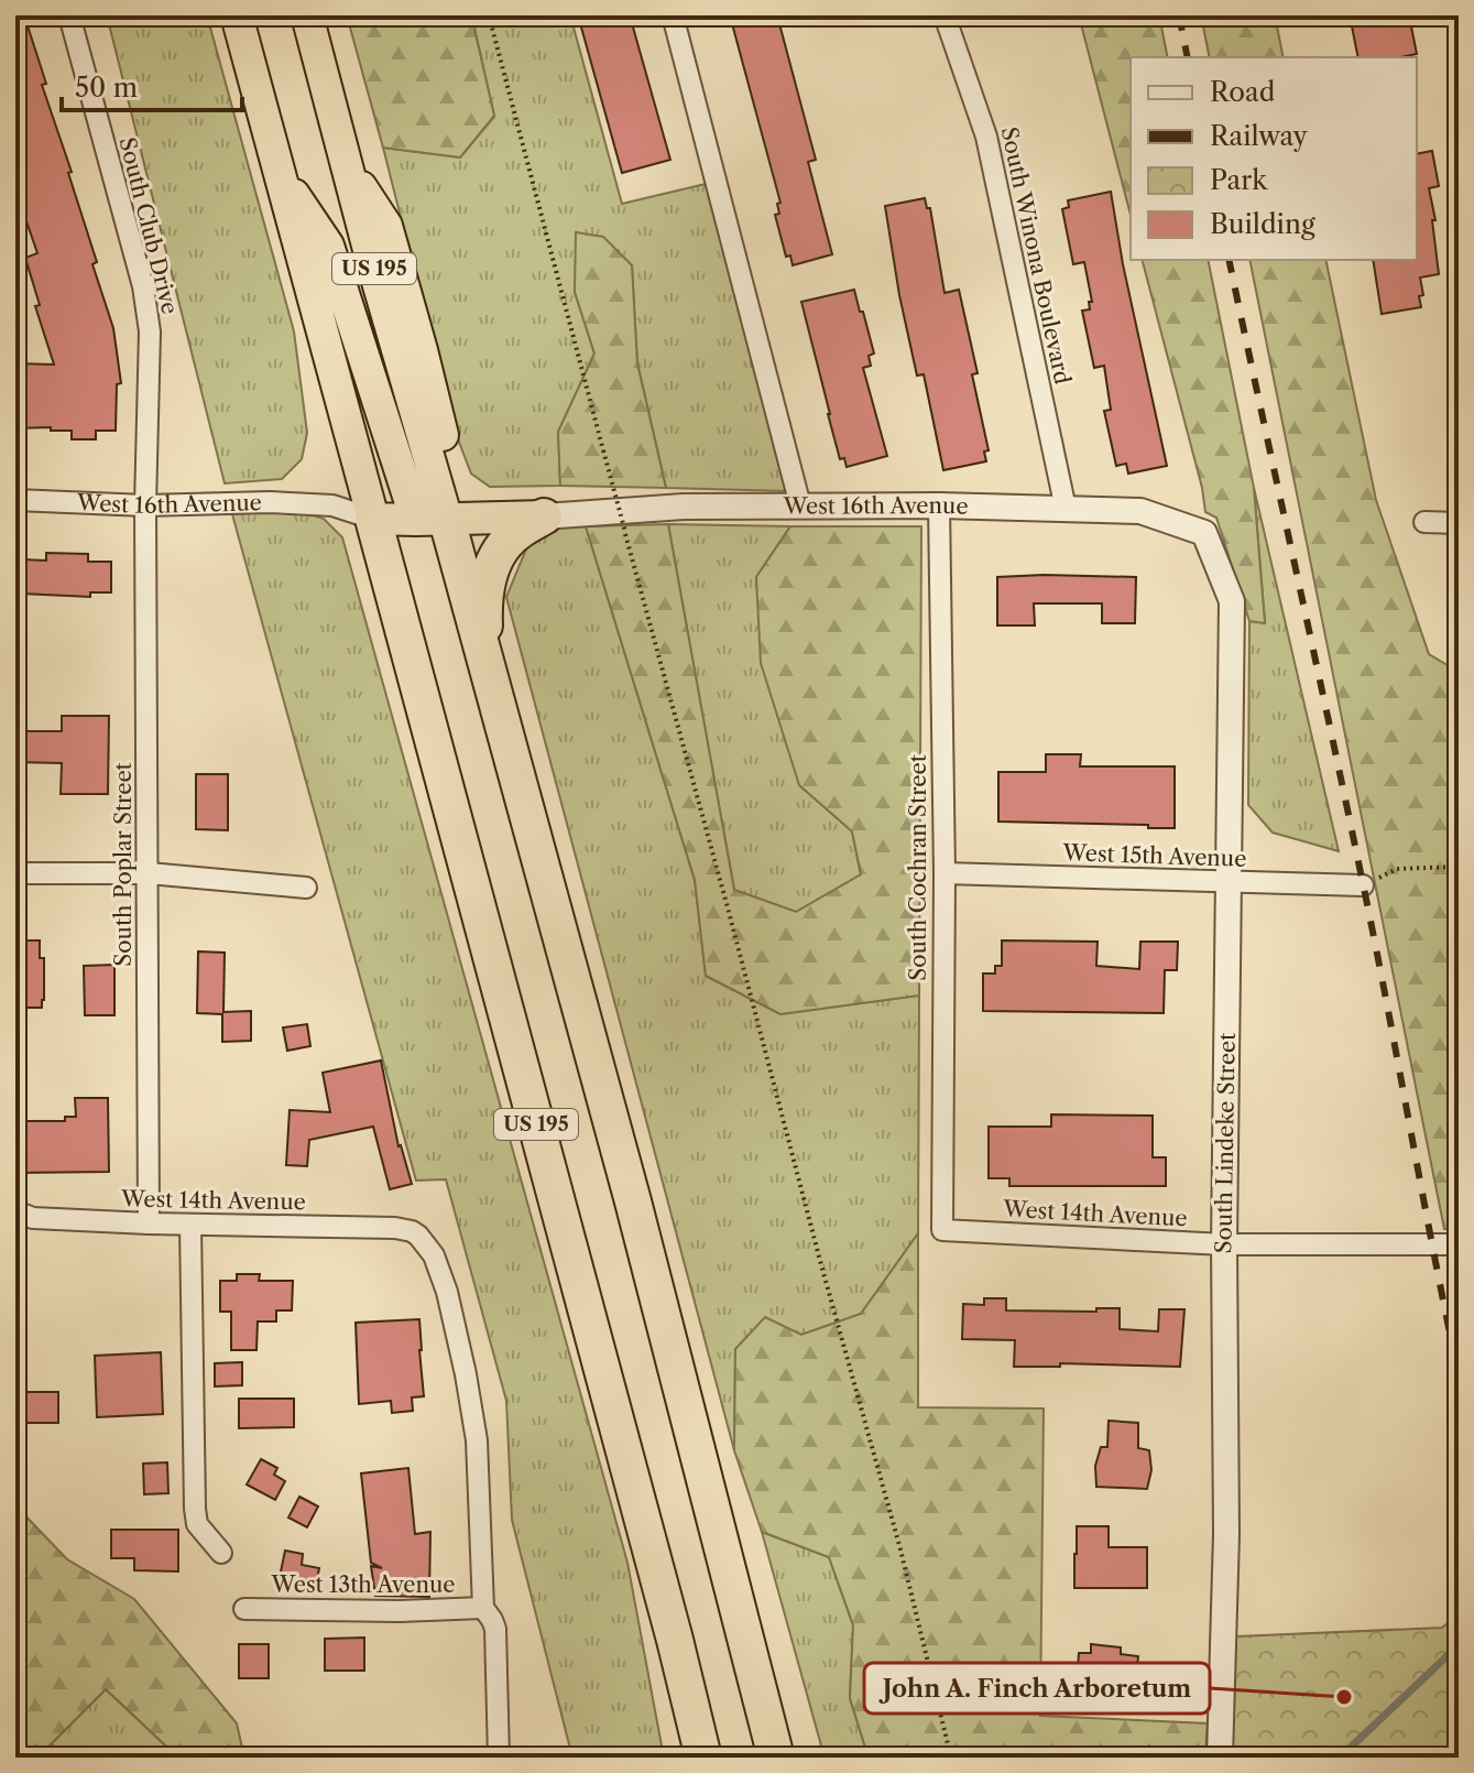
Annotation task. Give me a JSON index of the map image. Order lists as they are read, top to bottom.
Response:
{
  "streets": {
    "highway": ["US 195"],
    "street": [
      "South Club Drive",
      "South Winona Boulevard",
      "West 16th Avenue",
      "West 15th Avenue",
      "South Poplar Street",
      "South Cochran Street",
      "South Lindeke Street",
      "West 14th Avenue",
      "West 13th Avenue"
    ]
  },
  "crossings": [
    ["South Club Drive", "West 16th Avenue"],
    ["South Club Drive", "South Poplar Street"],
    ["South Winona Boulevard", "West 16th Avenue"],
    ["US 195", "West 16th Avenue"],
    ["West 16th Avenue", "South Poplar Street"],
    ["West 16th Avenue", "South Cochran Street"],
    ["West 16th Avenue", "South Lindeke Street"],
    ["West 15th Avenue", "South Cochran Street"],
    ["West 15th Avenue", "South Lindeke Street"],
    ["South Poplar Street", "West 14th Avenue"],
    ["South Cochran Street", "West 14th Avenue"],
    ["South Lindeke Street", "West 14th Avenue"],
    ["West 14th Avenue", "West 13th Avenue"]
  ],
  "places": ["John A. Finch Arboretum"],
  "legend": [
    "Road",
    "Railway",
    "Park",
    "Building"
  ],
  "scale_bar": "50 m"
}
